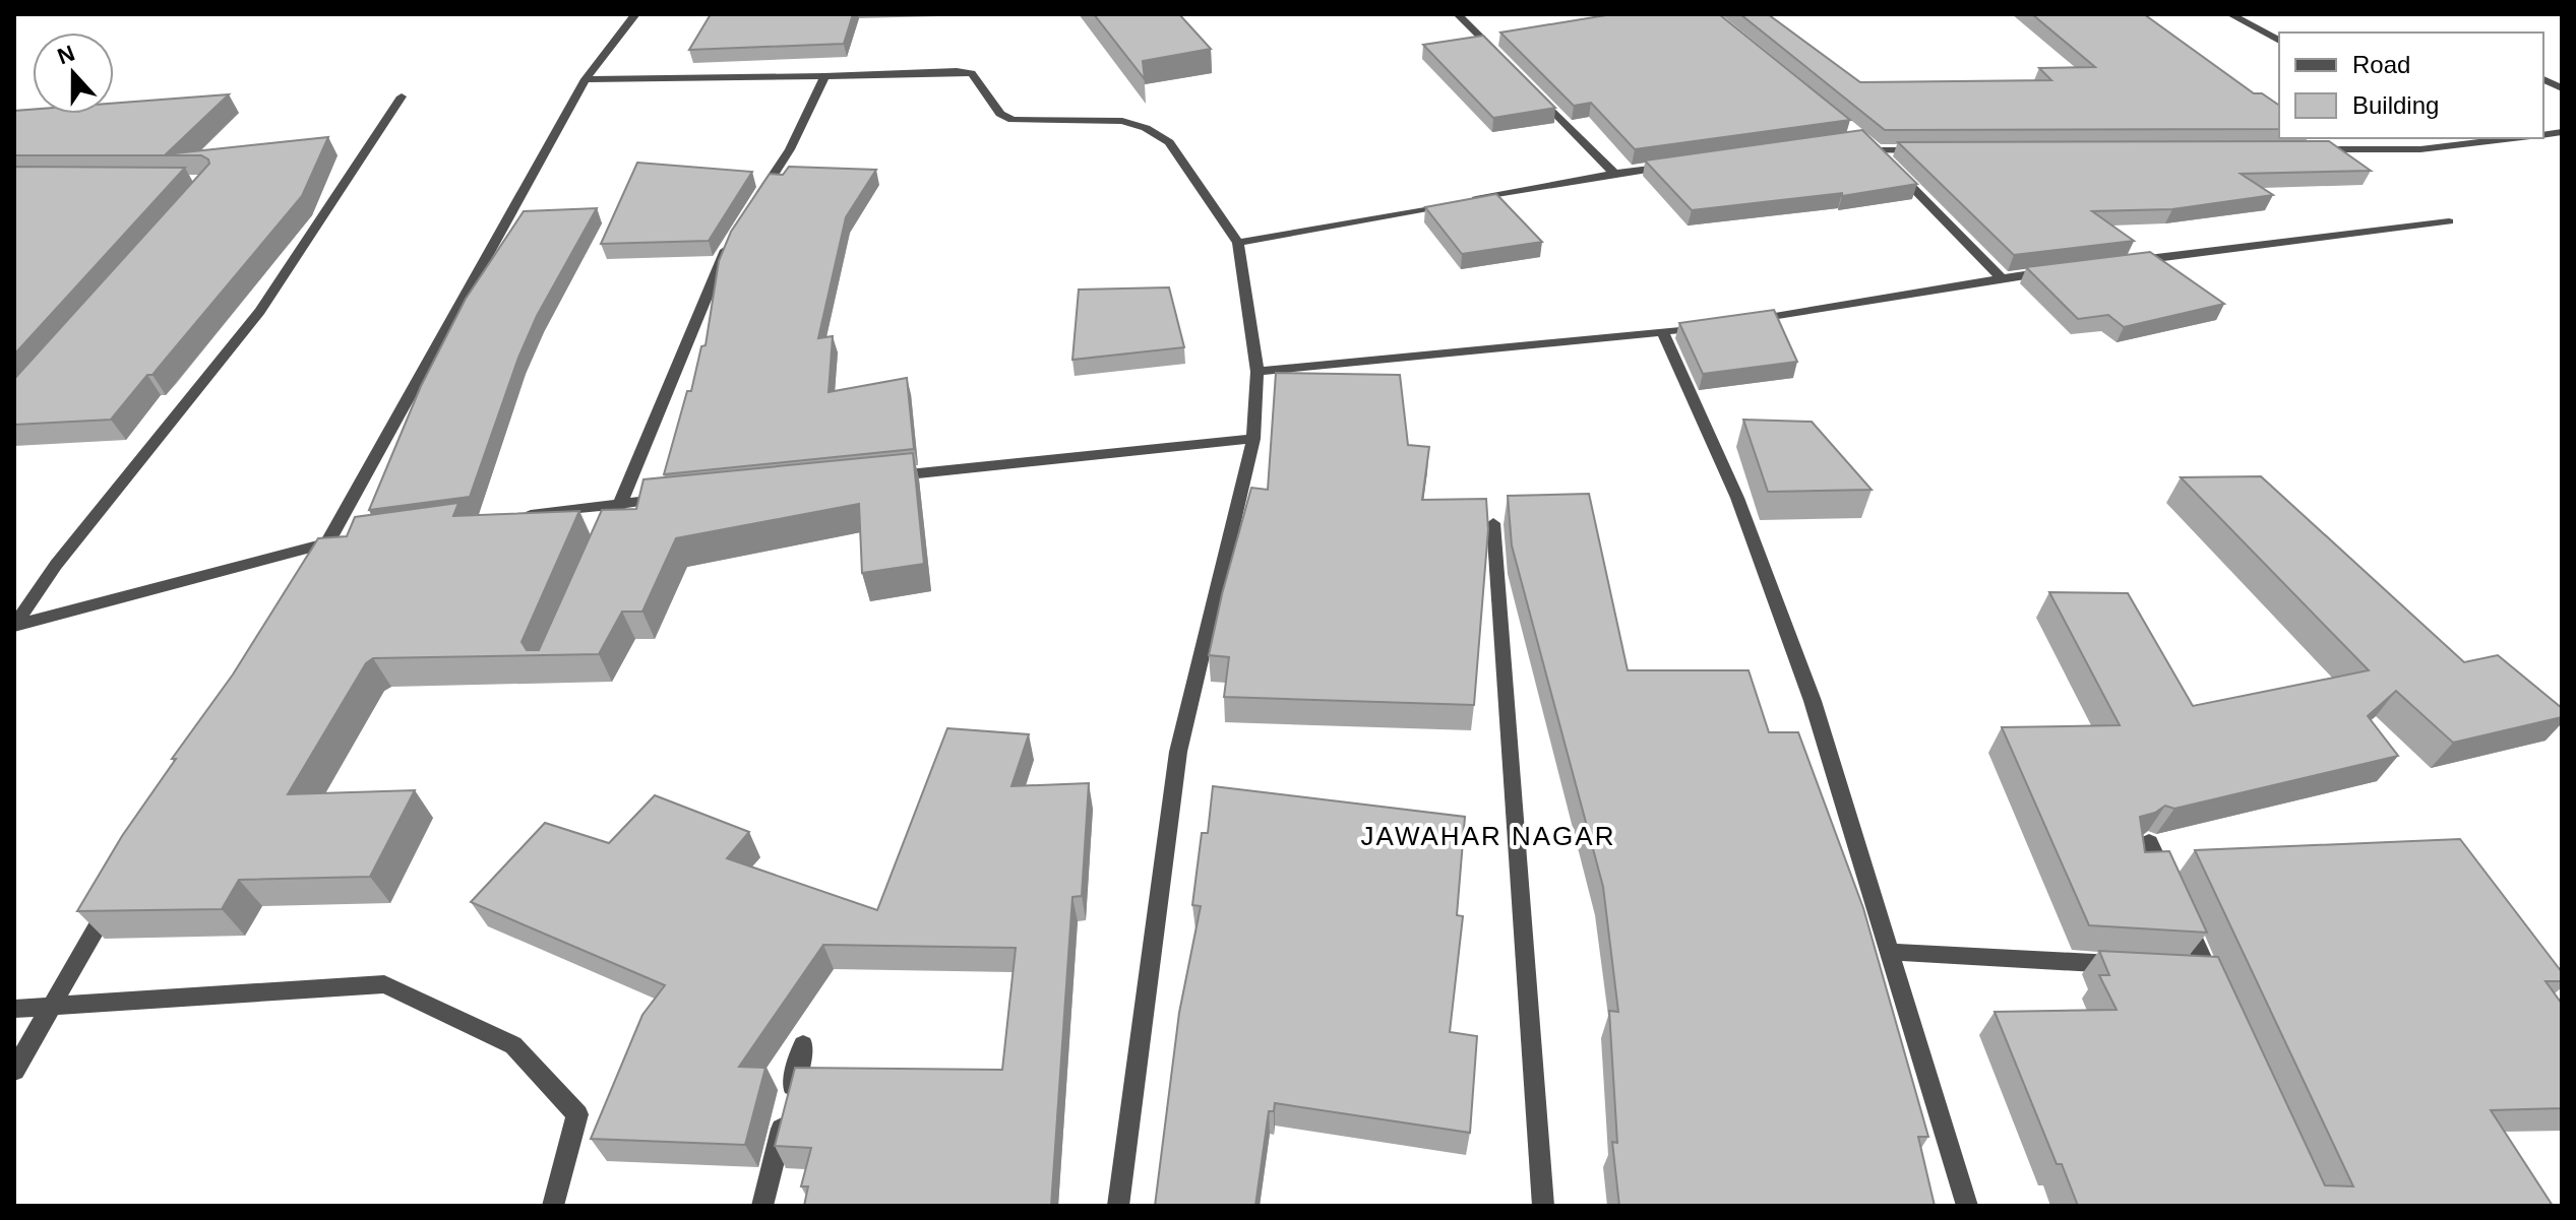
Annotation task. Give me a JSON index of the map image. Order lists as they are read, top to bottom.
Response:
{
  "districts": ["JAWAHAR NAGAR"],
  "legend": ["Road", "Building"],
  "north": "top"
}
